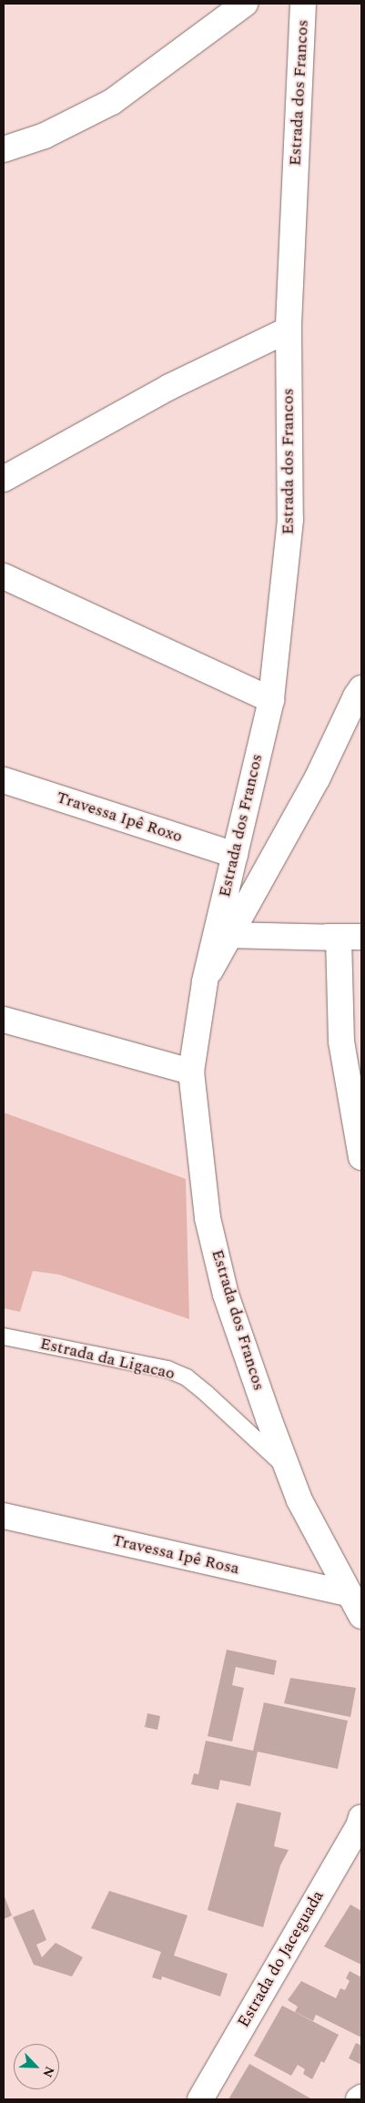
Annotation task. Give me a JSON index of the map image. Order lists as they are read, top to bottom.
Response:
{
  "streets": {
    "street": [
      "Estrada dos Francos",
      "Travessa Ipê Roxo",
      "Travessa Ipê Rosa",
      "Estrada do Jaceguada"
    ],
    "lane": ["Estrada da Ligacao"]
  },
  "crossings": [
    ["Estrada dos Francos", "Travessa Ipê Roxo"],
    ["Estrada dos Francos", "Estrada da Ligacao"],
    ["Estrada dos Francos", "Travessa Ipê Rosa"]
  ],
  "north": "bottom right"
}
